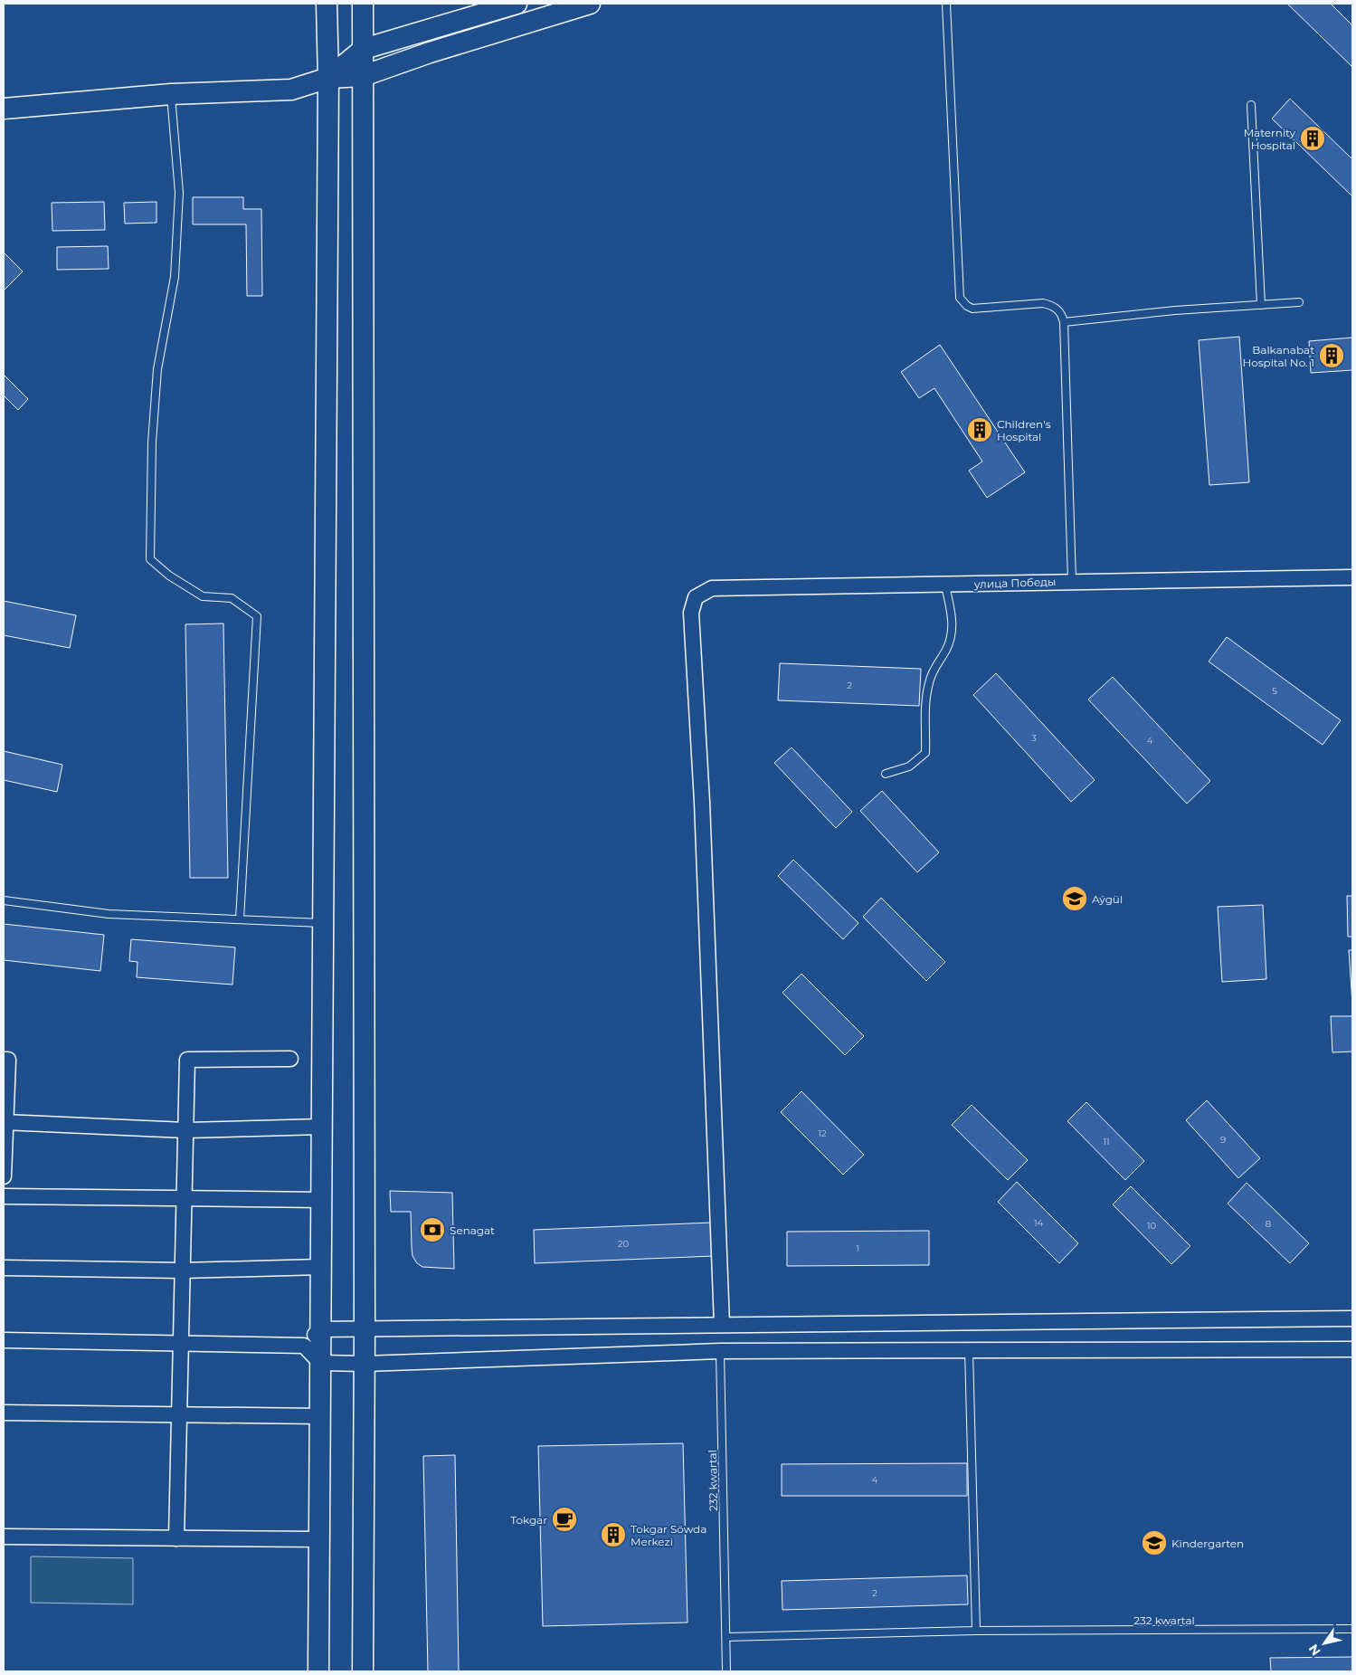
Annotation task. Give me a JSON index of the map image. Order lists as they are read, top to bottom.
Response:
{
  "streets": {
    "street": ["улица Победы"],
    "lane": ["232 kwartal"]
  },
  "places": {
    "building": [
      "Maternity Hospital",
      "Balkanabat Hospital No. 1",
      "Children's Hospital",
      "Tokgar Söwda Merkezi"
    ],
    "school or university": ["Aýgül", "Kindergarten"],
    "bank": ["Senagat"],
    "cafe": ["Tokgar"]
  },
  "house_numbers": [
    "2",
    "5",
    "3",
    "4",
    "12",
    "9",
    "11",
    "14",
    "8",
    "10",
    "20",
    "1",
    "4",
    "2"
  ],
  "north": "bottom left"
}
